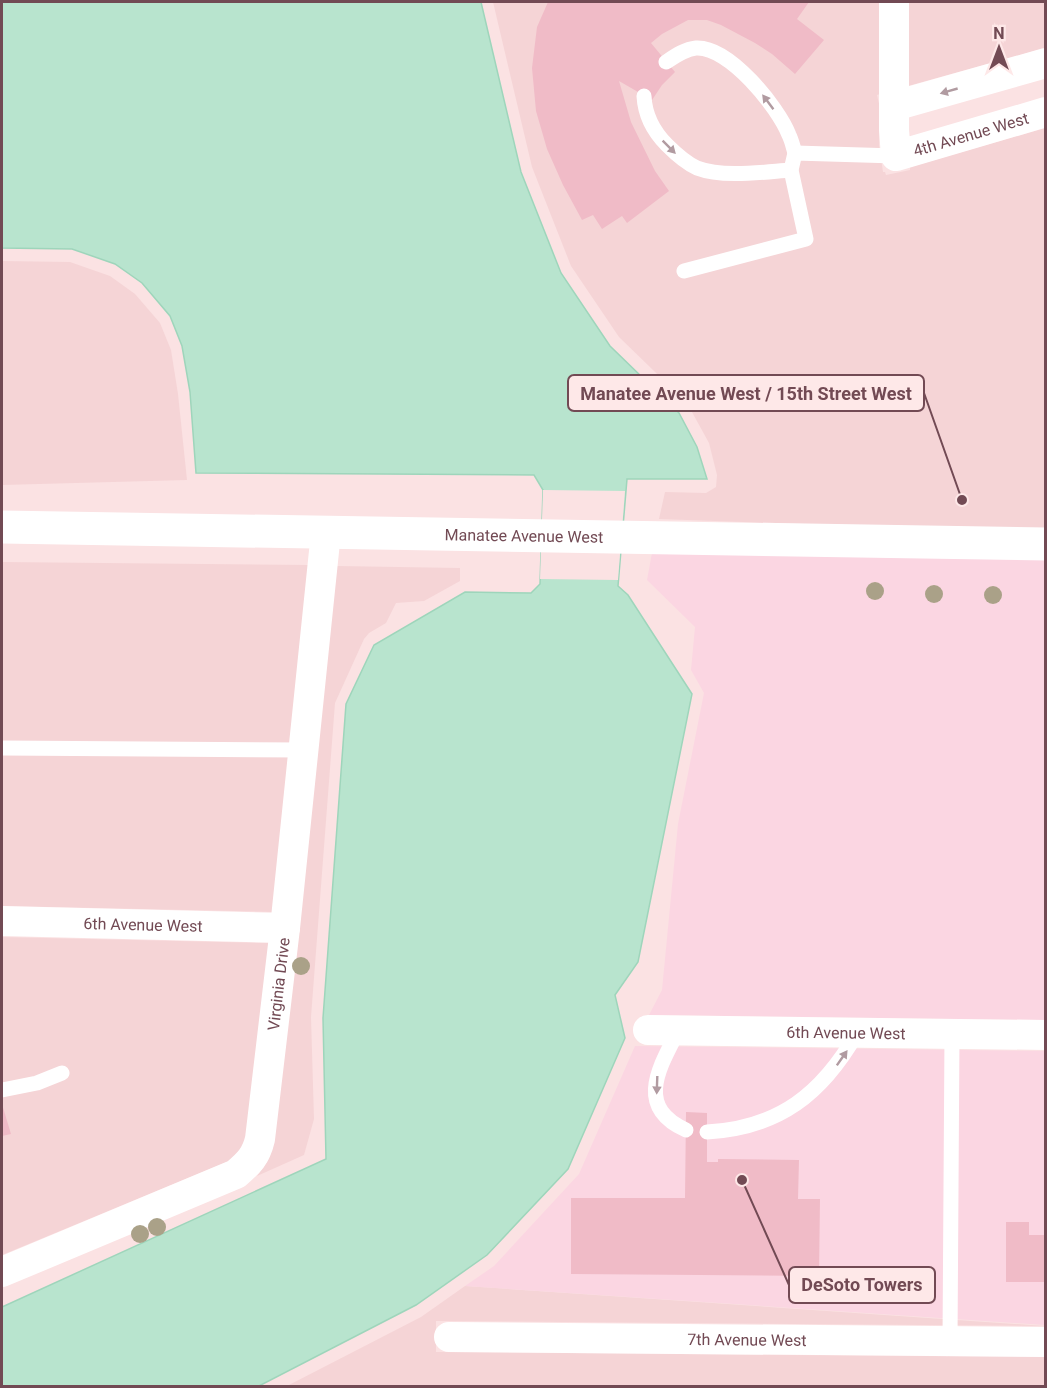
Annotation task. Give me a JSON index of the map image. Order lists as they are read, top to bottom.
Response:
{
  "streets": {
    "main road": ["Manatee Avenue West"],
    "street": [
      "4th Avenue West",
      "6th Avenue West",
      "Virginia Drive",
      "7th Avenue West"
    ]
  },
  "crossings": [
    ["Manatee Avenue West", "Virginia Drive"],
    ["6th Avenue West", "Virginia Drive"]
  ],
  "places": ["Manatee Avenue West / 15th Street West", "DeSoto Towers"],
  "north": "top"
}
